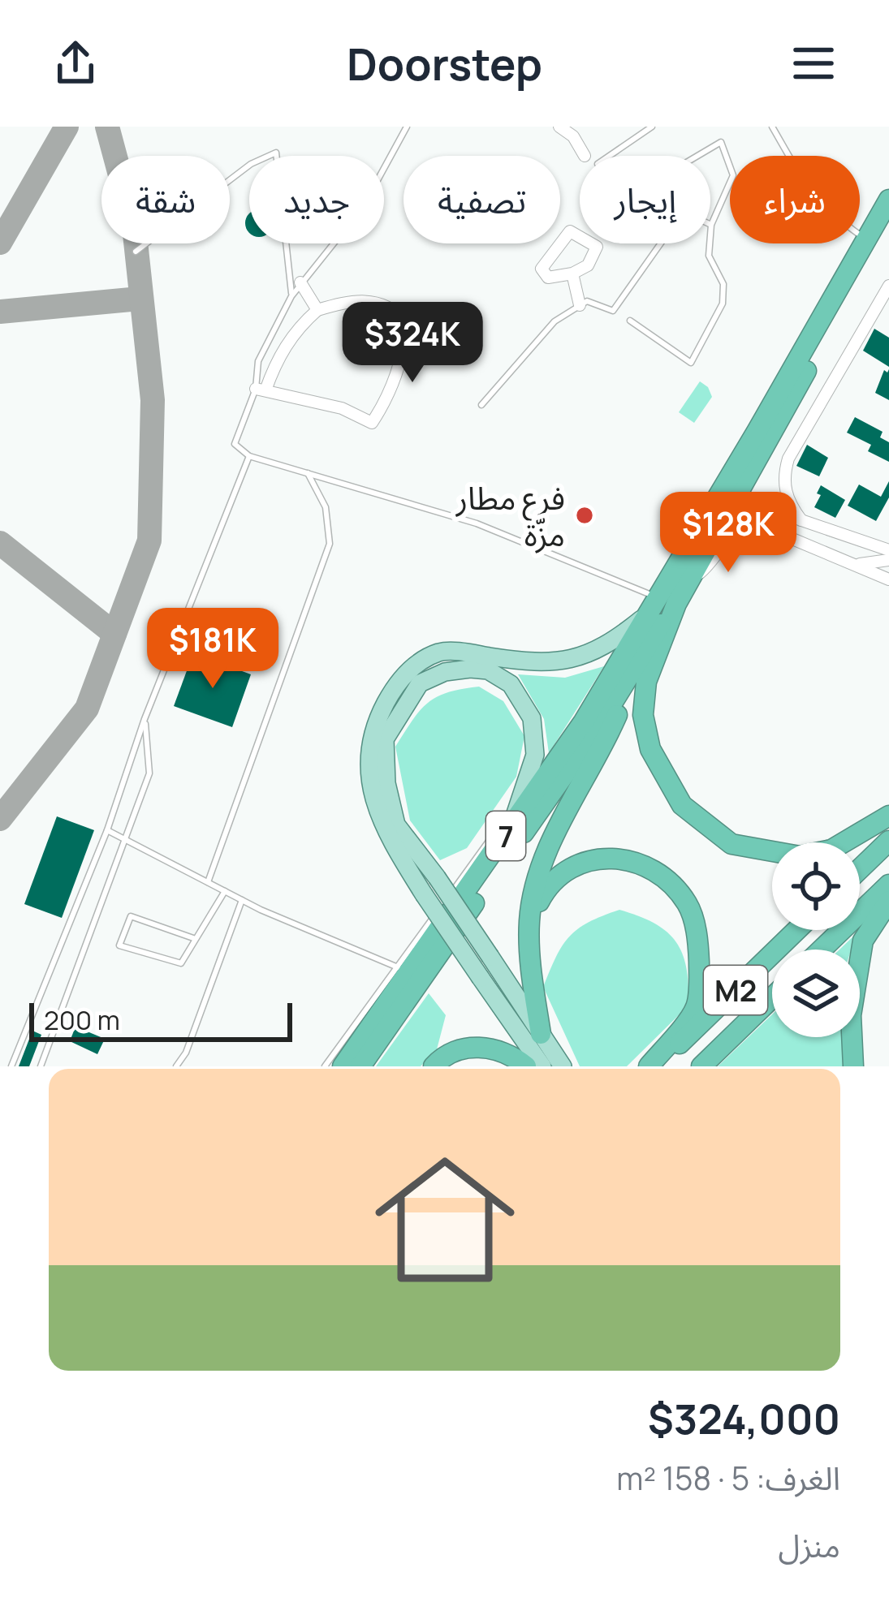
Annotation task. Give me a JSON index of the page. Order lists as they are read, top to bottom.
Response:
{
  "streets": {
    "highway": ["7", "M2"]
  },
  "places": ["فرع مطار مزّة"],
  "scale_bar": "200 m",
  "page": {
    "header": "Doorstep",
    "chip": [
      "شراء",
      "إيجار",
      "تصفية",
      "جديد",
      "شقة"
    ],
    "price": ["$324K", "$128K", "$181K"],
    "scale": "200 m",
    "list": [
      {
        "name": "$324,000",
        "note": "الغرف: 5 · 158 m² · منزل"
      }
    ]
  }
}
